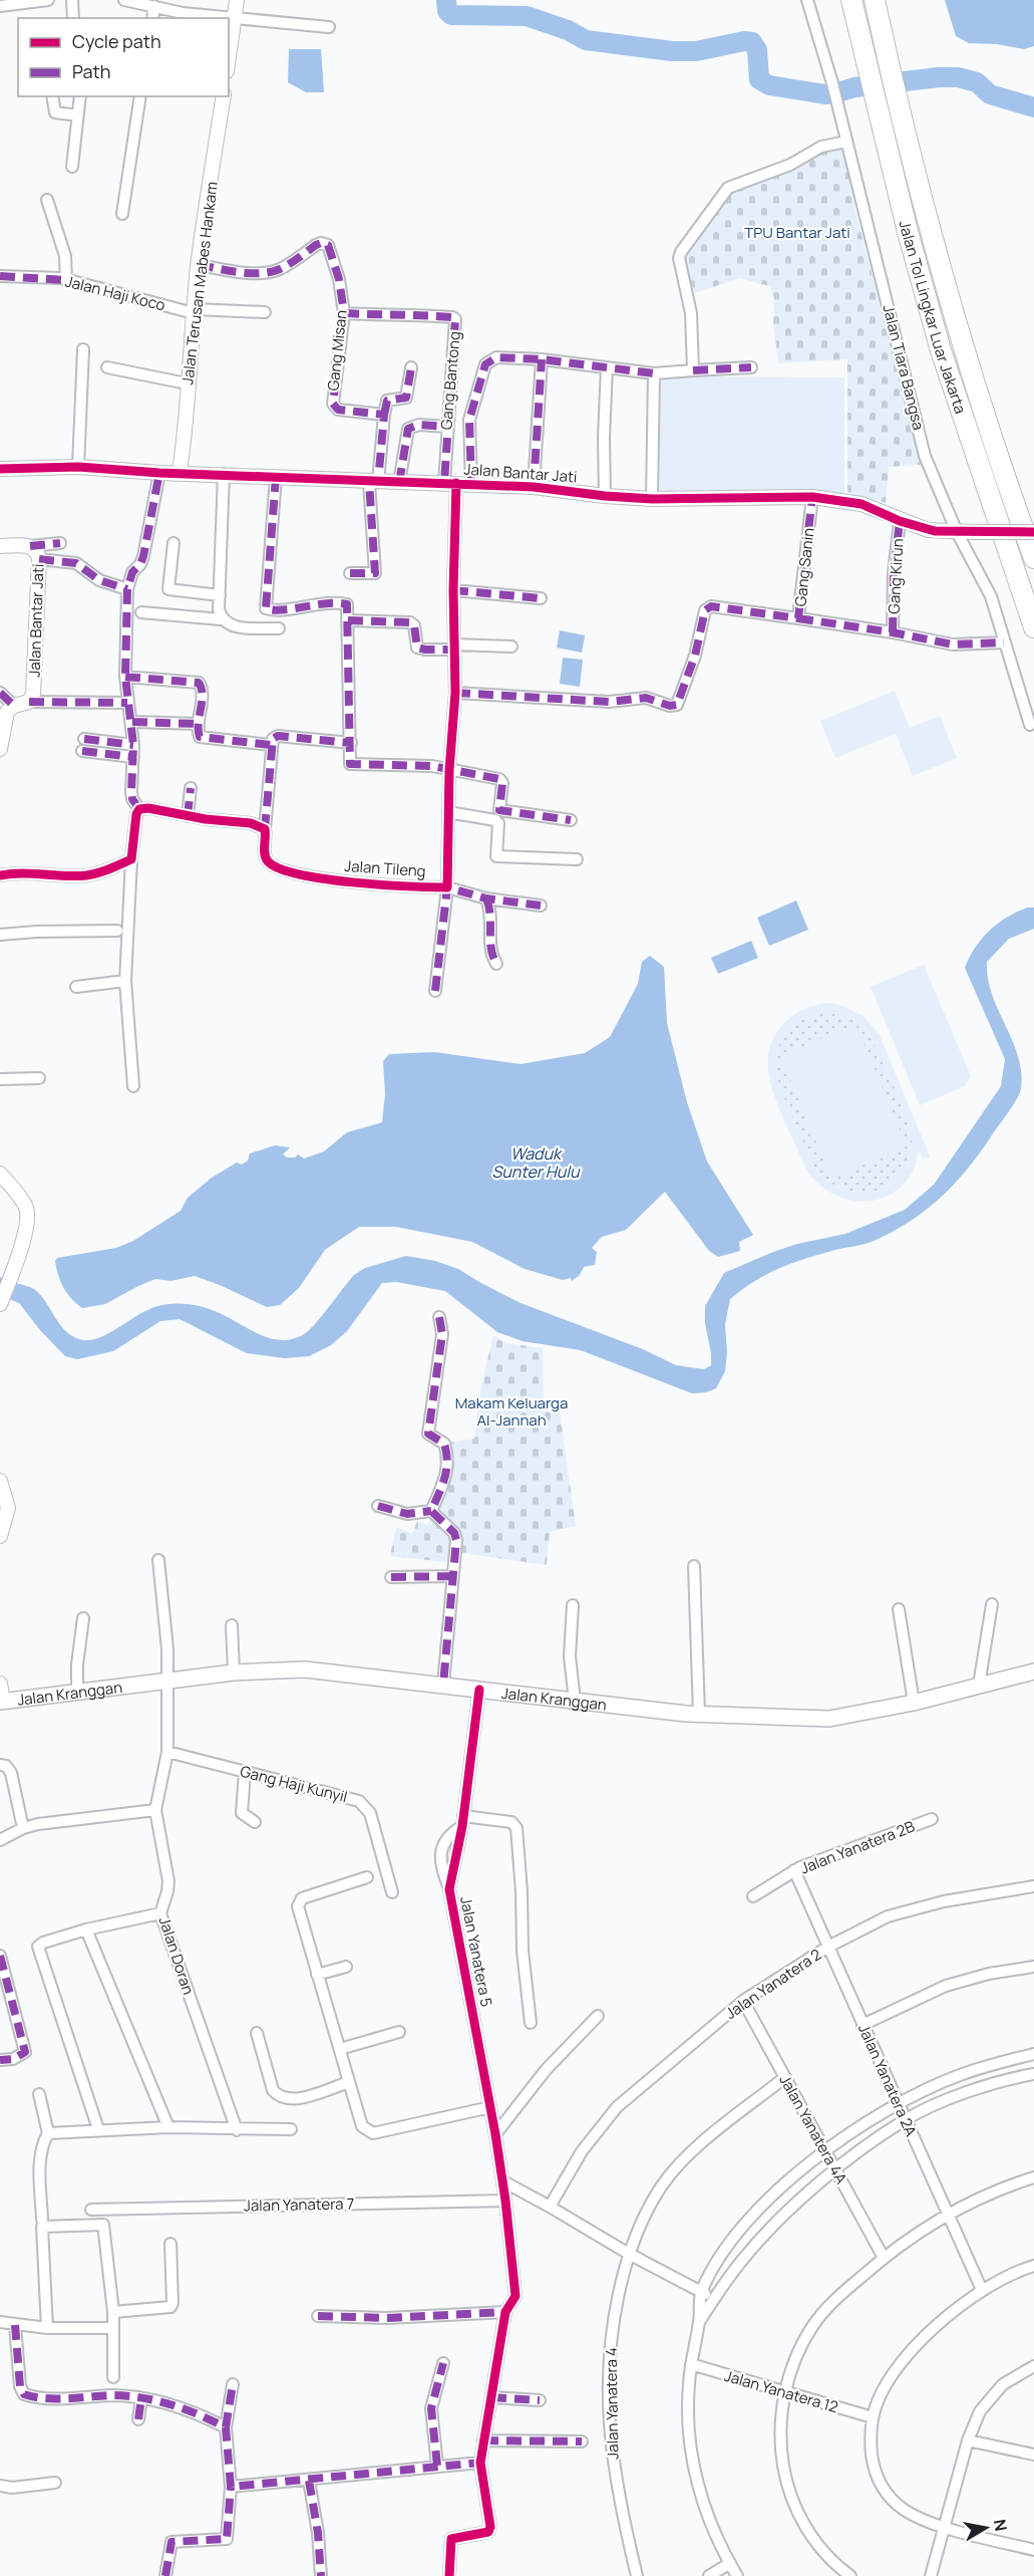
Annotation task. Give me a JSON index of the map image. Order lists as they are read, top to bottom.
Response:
{
  "streets": {
    "highway": ["Jalan Tol Lingkar Luar Jakarta"],
    "main road": ["Jalan Kranggan"],
    "street": [
      "Jalan Terusan Mabes Hankam",
      "Jalan Haji Koco",
      "Gang Misan",
      "Jalan Tiara Bangsa",
      "Gang Bantong",
      "Jalan Bantar Jati",
      "Gang Sanin",
      "Gang Kirun",
      "Jalan Tileng",
      "Gang Haji Kunyil",
      "Jalan Yanatera 2B",
      "Jalan Yanatera 5",
      "Jalan Doran",
      "Jalan Yanatera 2",
      "Jalan Yanatera 2A",
      "Jalan Yanatera 4A",
      "Jalan Yanatera 7",
      "Jalan Yanatera 12",
      "Jalan Yanatera 4"
    ]
  },
  "crossings": [
    ["Jalan Terusan Mabes Hankam", "Jalan Haji Koco"],
    ["Jalan Terusan Mabes Hankam", "Gang Misan"],
    ["Jalan Terusan Mabes Hankam", "Jalan Bantar Jati"],
    ["Gang Misan", "Gang Bantong"],
    ["Jalan Tiara Bangsa", "Jalan Bantar Jati"],
    ["Gang Bantong", "Jalan Bantar Jati"],
    ["Gang Bantong", "Jalan Tileng"],
    ["Jalan Bantar Jati", "Gang Sanin"],
    ["Jalan Bantar Jati", "Gang Kirun"],
    ["Jalan Bantar Jati", "Jalan Tileng"],
    ["Gang Sanin", "Jalan Tileng"],
    ["Jalan Kranggan", "Jalan Yanatera 5"],
    ["Jalan Kranggan", "Jalan Doran"],
    ["Gang Haji Kunyil", "Jalan Doran"],
    ["Jalan Yanatera 2B", "Jalan Yanatera 2A"],
    ["Jalan Yanatera 5", "Jalan Yanatera 7"],
    ["Jalan Yanatera 2", "Jalan Yanatera 2A"],
    ["Jalan Yanatera 2", "Jalan Yanatera 4A"],
    ["Jalan Yanatera 4A", "Jalan Yanatera 4"]
  ],
  "water": ["Waduk Sunter Hulu"],
  "parks": ["TPU Bantar Jati", "Makam Keluarga Al-Jannah"],
  "legend": ["Cycle path", "Path"],
  "north": "right"
}
